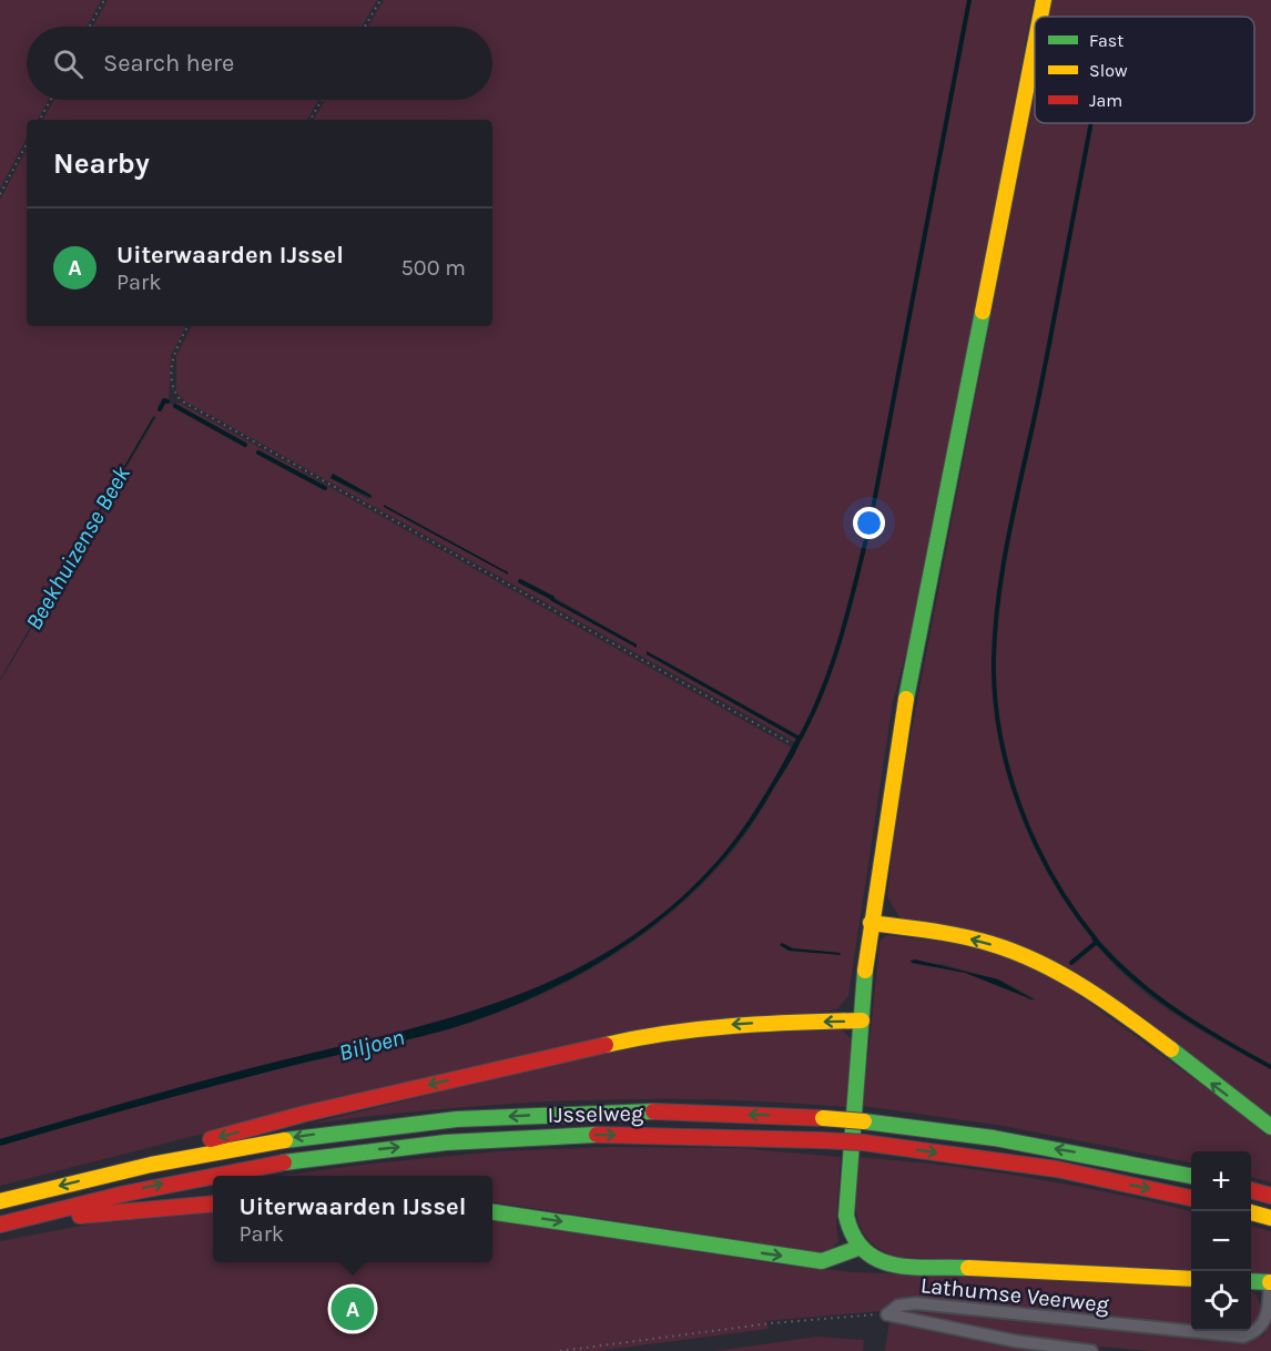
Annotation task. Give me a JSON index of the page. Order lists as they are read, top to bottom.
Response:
{
  "streets": {
    "main road": ["IJsselweg"],
    "street": ["Lathumse Veerweg"]
  },
  "water": ["Beekhuizense Beek", "Biljoen"],
  "legend": ["Fast", "Slow", "Jam"],
  "page": {
    "search": "Search here",
    "heading": "Nearby",
    "list": [
      {
        "mark": "A",
        "name": "Uiterwaarden IJssel",
        "note": "Park",
        "value": "500 m"
      }
    ],
    "map_buttons": ["+", "−"],
    "popup": ["Uiterwaarden IJssel", "Park"],
    "pins": "A"
  }
}
